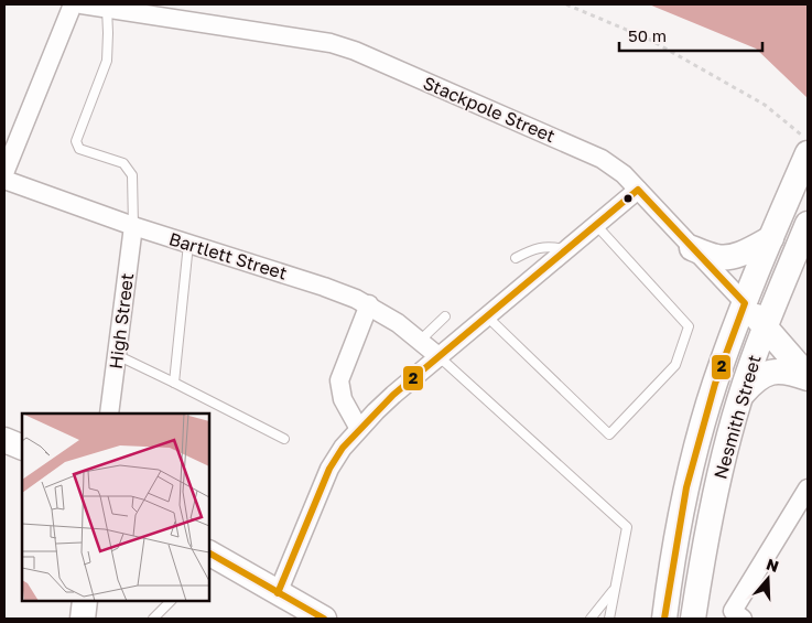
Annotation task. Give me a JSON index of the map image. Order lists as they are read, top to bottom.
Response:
{
  "streets": {
    "main road": ["Stackpole Street", "Nesmith Street"],
    "street": ["Bartlett Street", "High Street"]
  },
  "crossings": [
    ["Stackpole Street", "Nesmith Street"],
    ["Bartlett Street", "High Street"]
  ],
  "lines": ["transit line 2"],
  "scale_bar": "50 m",
  "north": "top"
}
